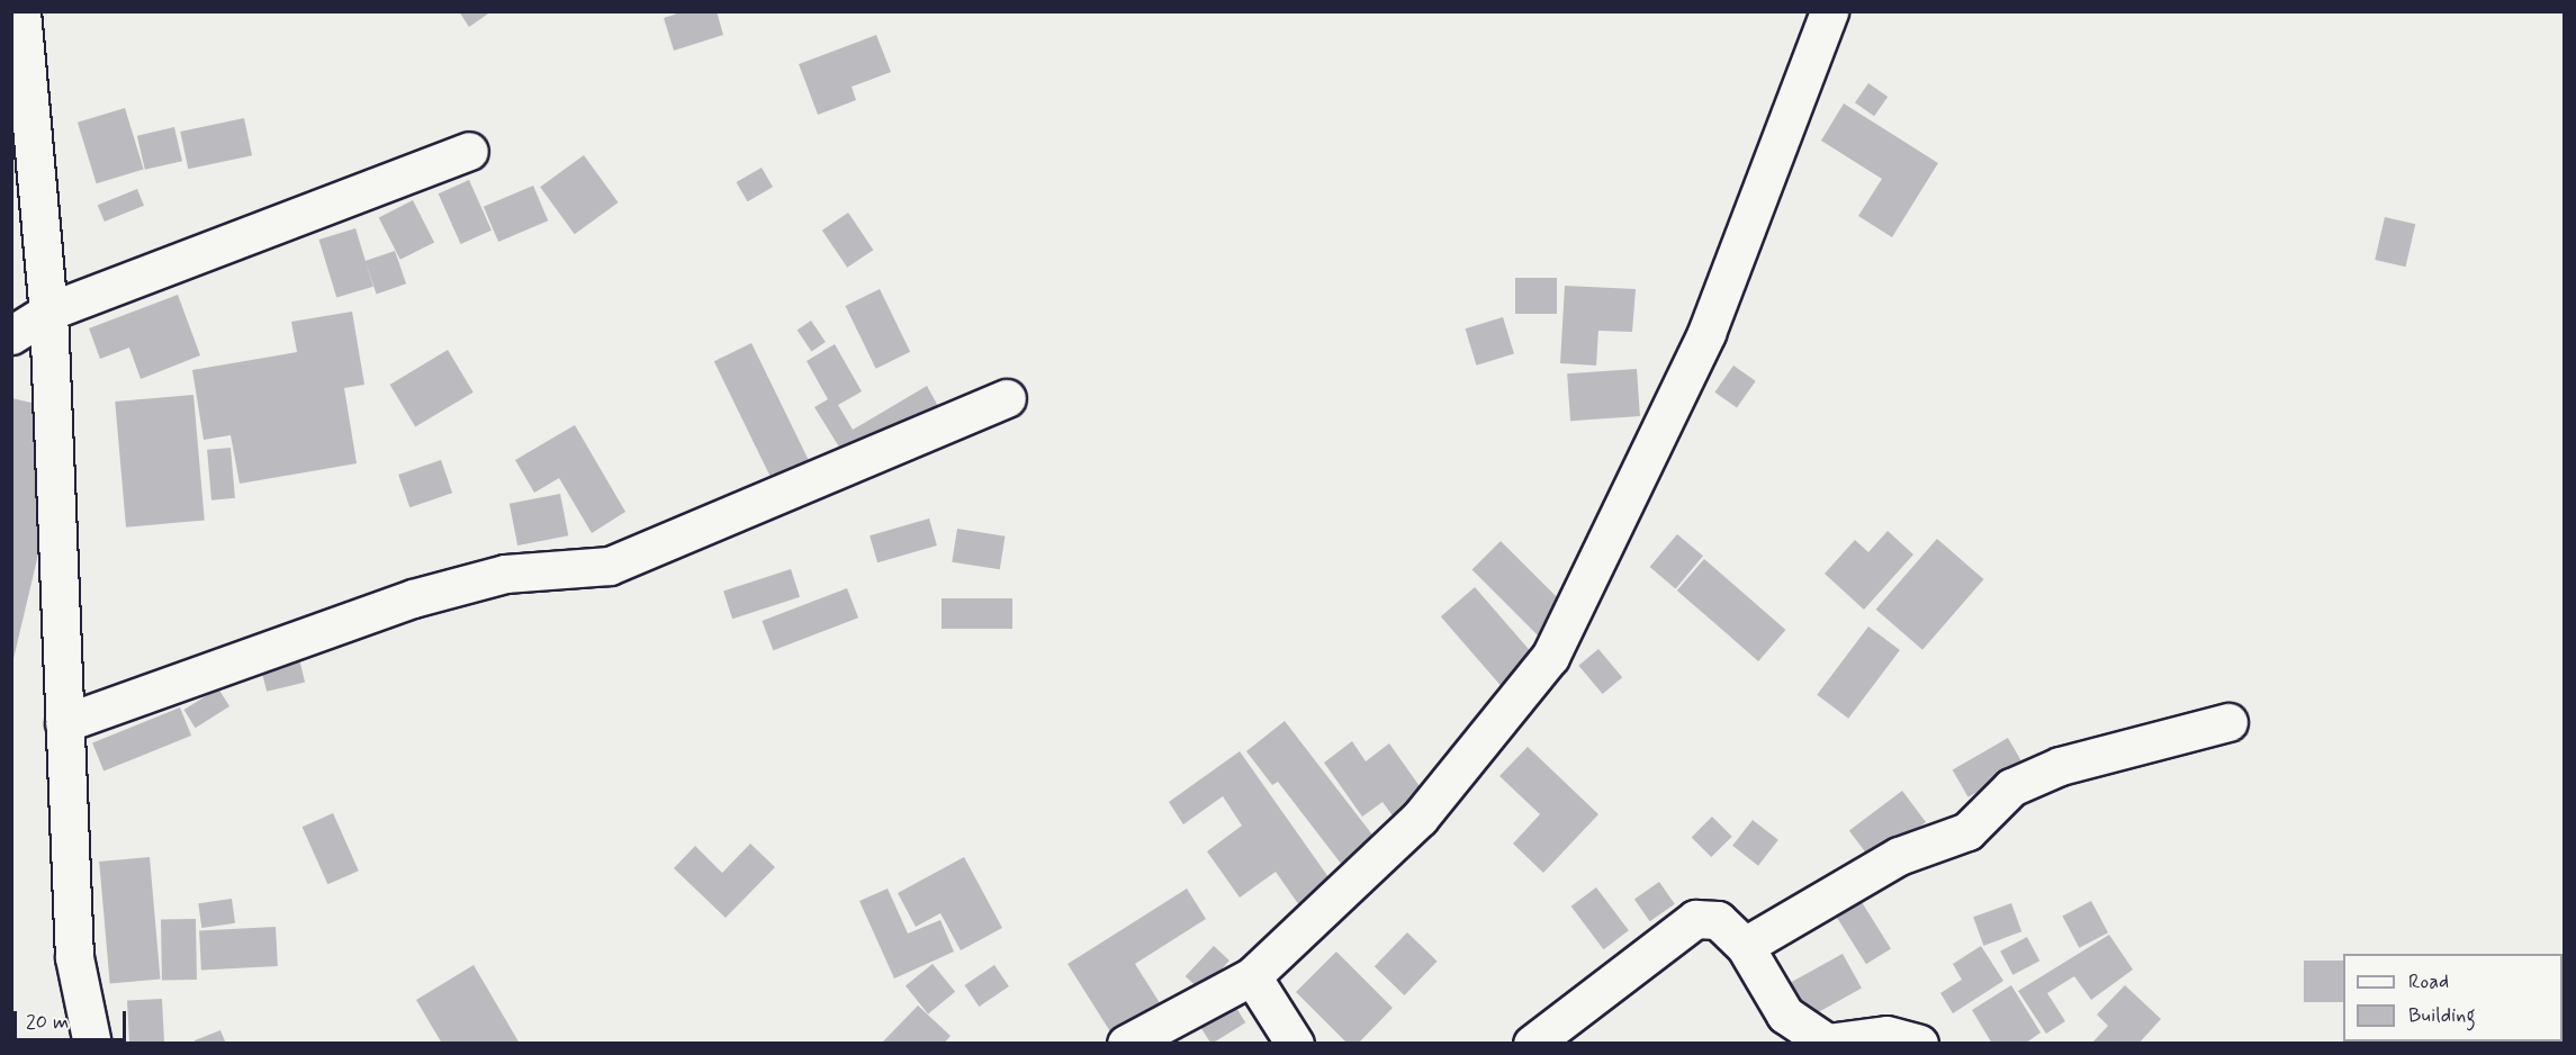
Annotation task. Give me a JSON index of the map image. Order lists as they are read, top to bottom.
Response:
{
  "legend": ["Road", "Building"],
  "scale_bar": "20 m"
}
